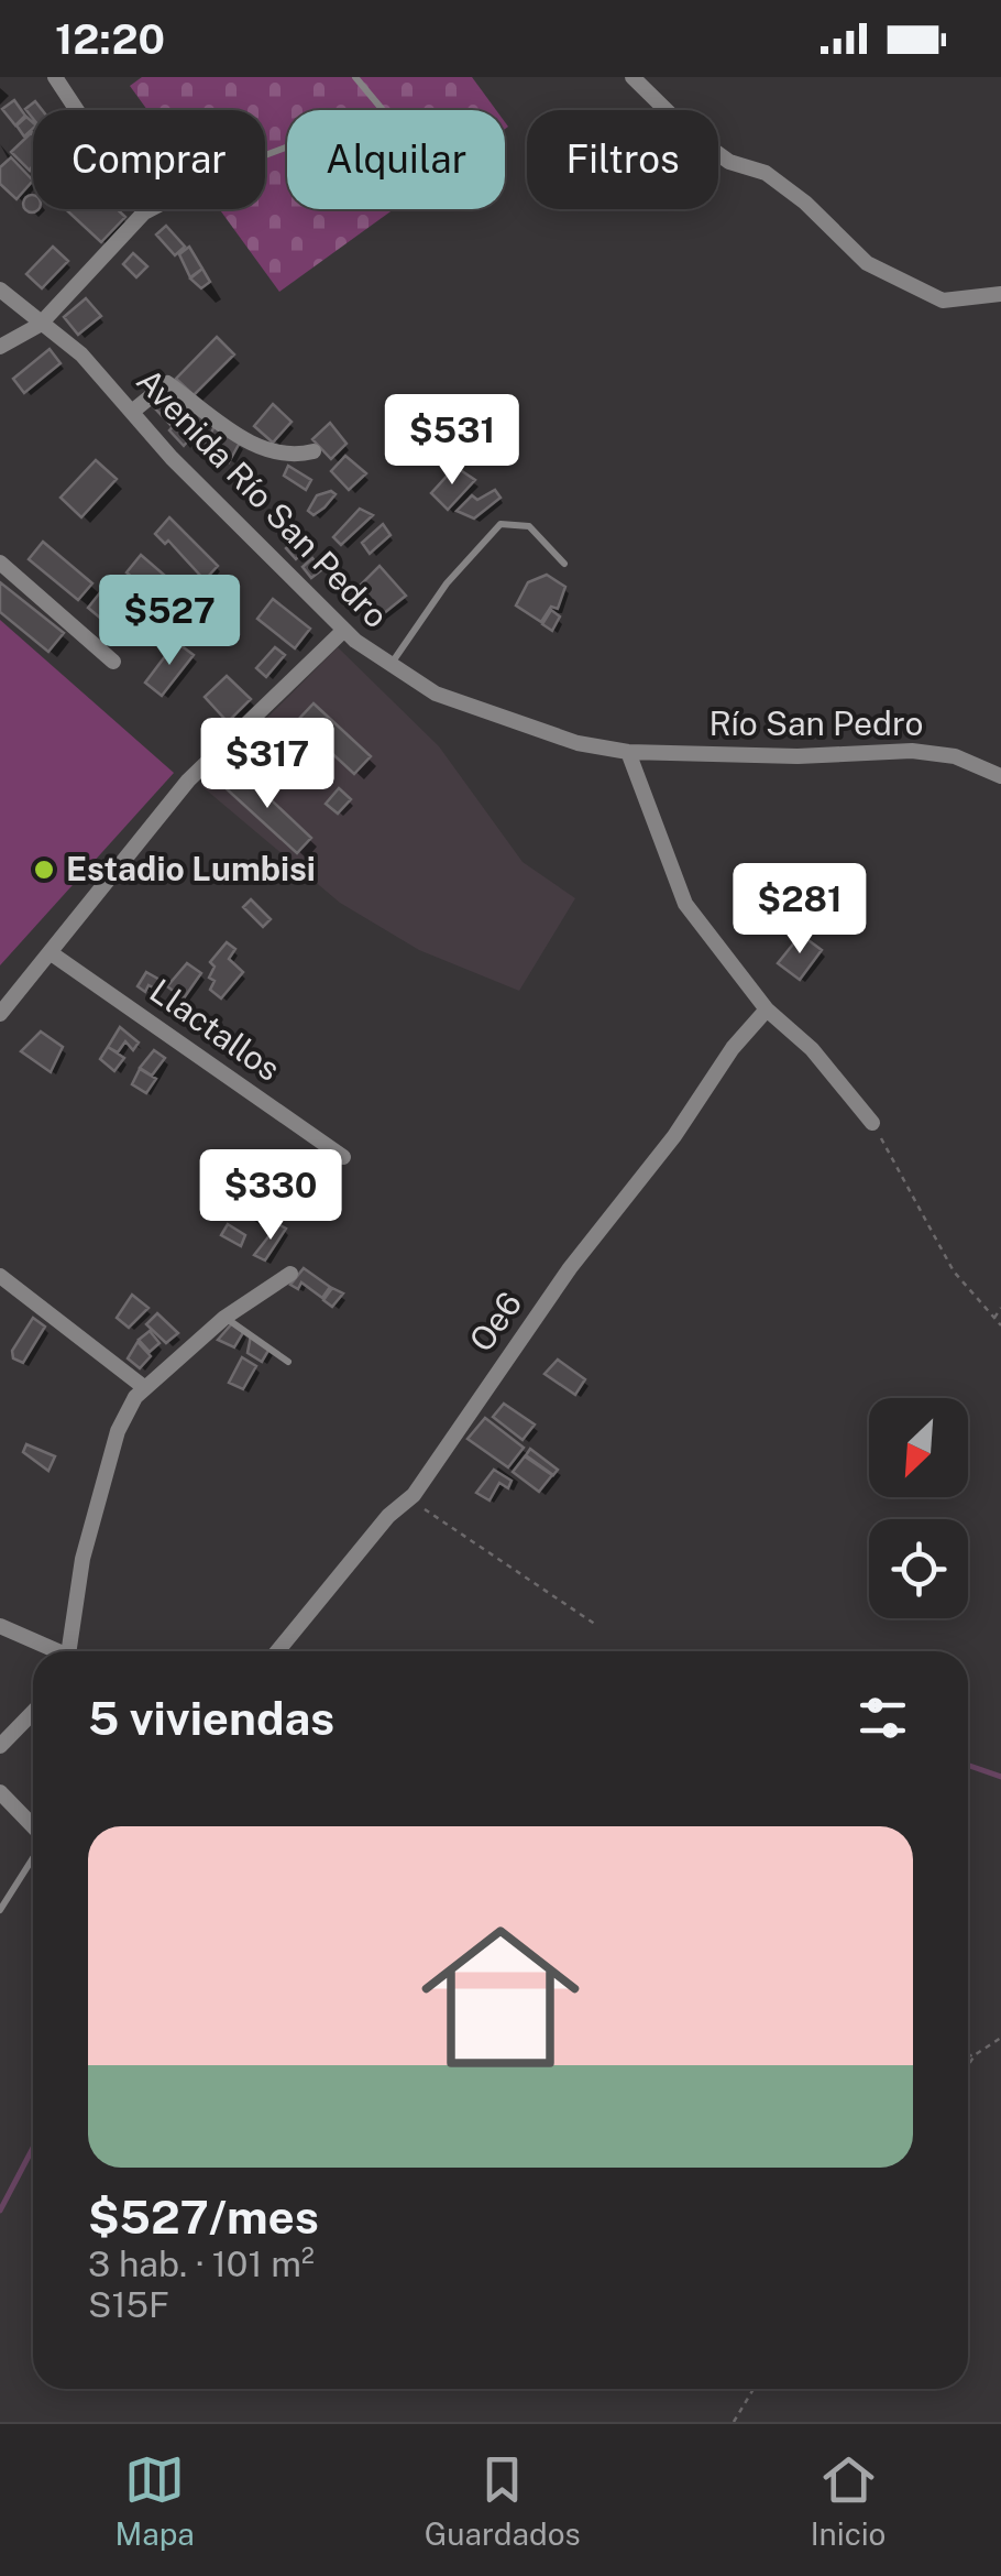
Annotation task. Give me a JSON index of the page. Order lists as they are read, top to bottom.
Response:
{
  "streets": {
    "street": [
      "Avenida Río San Pedro",
      "Río San Pedro",
      "Llactallos",
      "Oe6"
    ]
  },
  "crossings": [
    ["Avenida Río San Pedro", "Río San Pedro"]
  ],
  "places": ["Estadio Lumbisi"],
  "north": "bottom left",
  "page": {
    "status": "12:20",
    "chip": ["Comprar", "Alquilar", "Filtros"],
    "price": [
      "$531",
      "$527",
      "$317",
      "$281",
      "$330"
    ],
    "heading": "5 viviendas",
    "list": [
      {
        "name": "$527/mes",
        "note": "3 hab. · 101 m² · S15F"
      }
    ],
    "tabs": ["Mapa", "Guardados", "Inicio"]
  }
}
